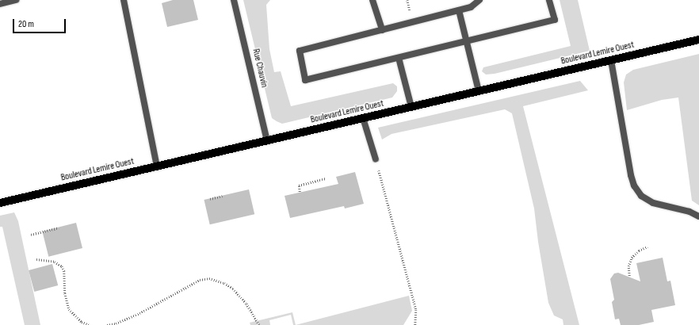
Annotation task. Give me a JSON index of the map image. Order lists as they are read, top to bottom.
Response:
{
  "streets": {
    "main road": ["Boulevard Lemire Ouest"],
    "street": ["Rue Chauvin"]
  },
  "crossings": [
    ["Boulevard Lemire Ouest", "Rue Chauvin"]
  ],
  "scale_bar": "20 m"
}
